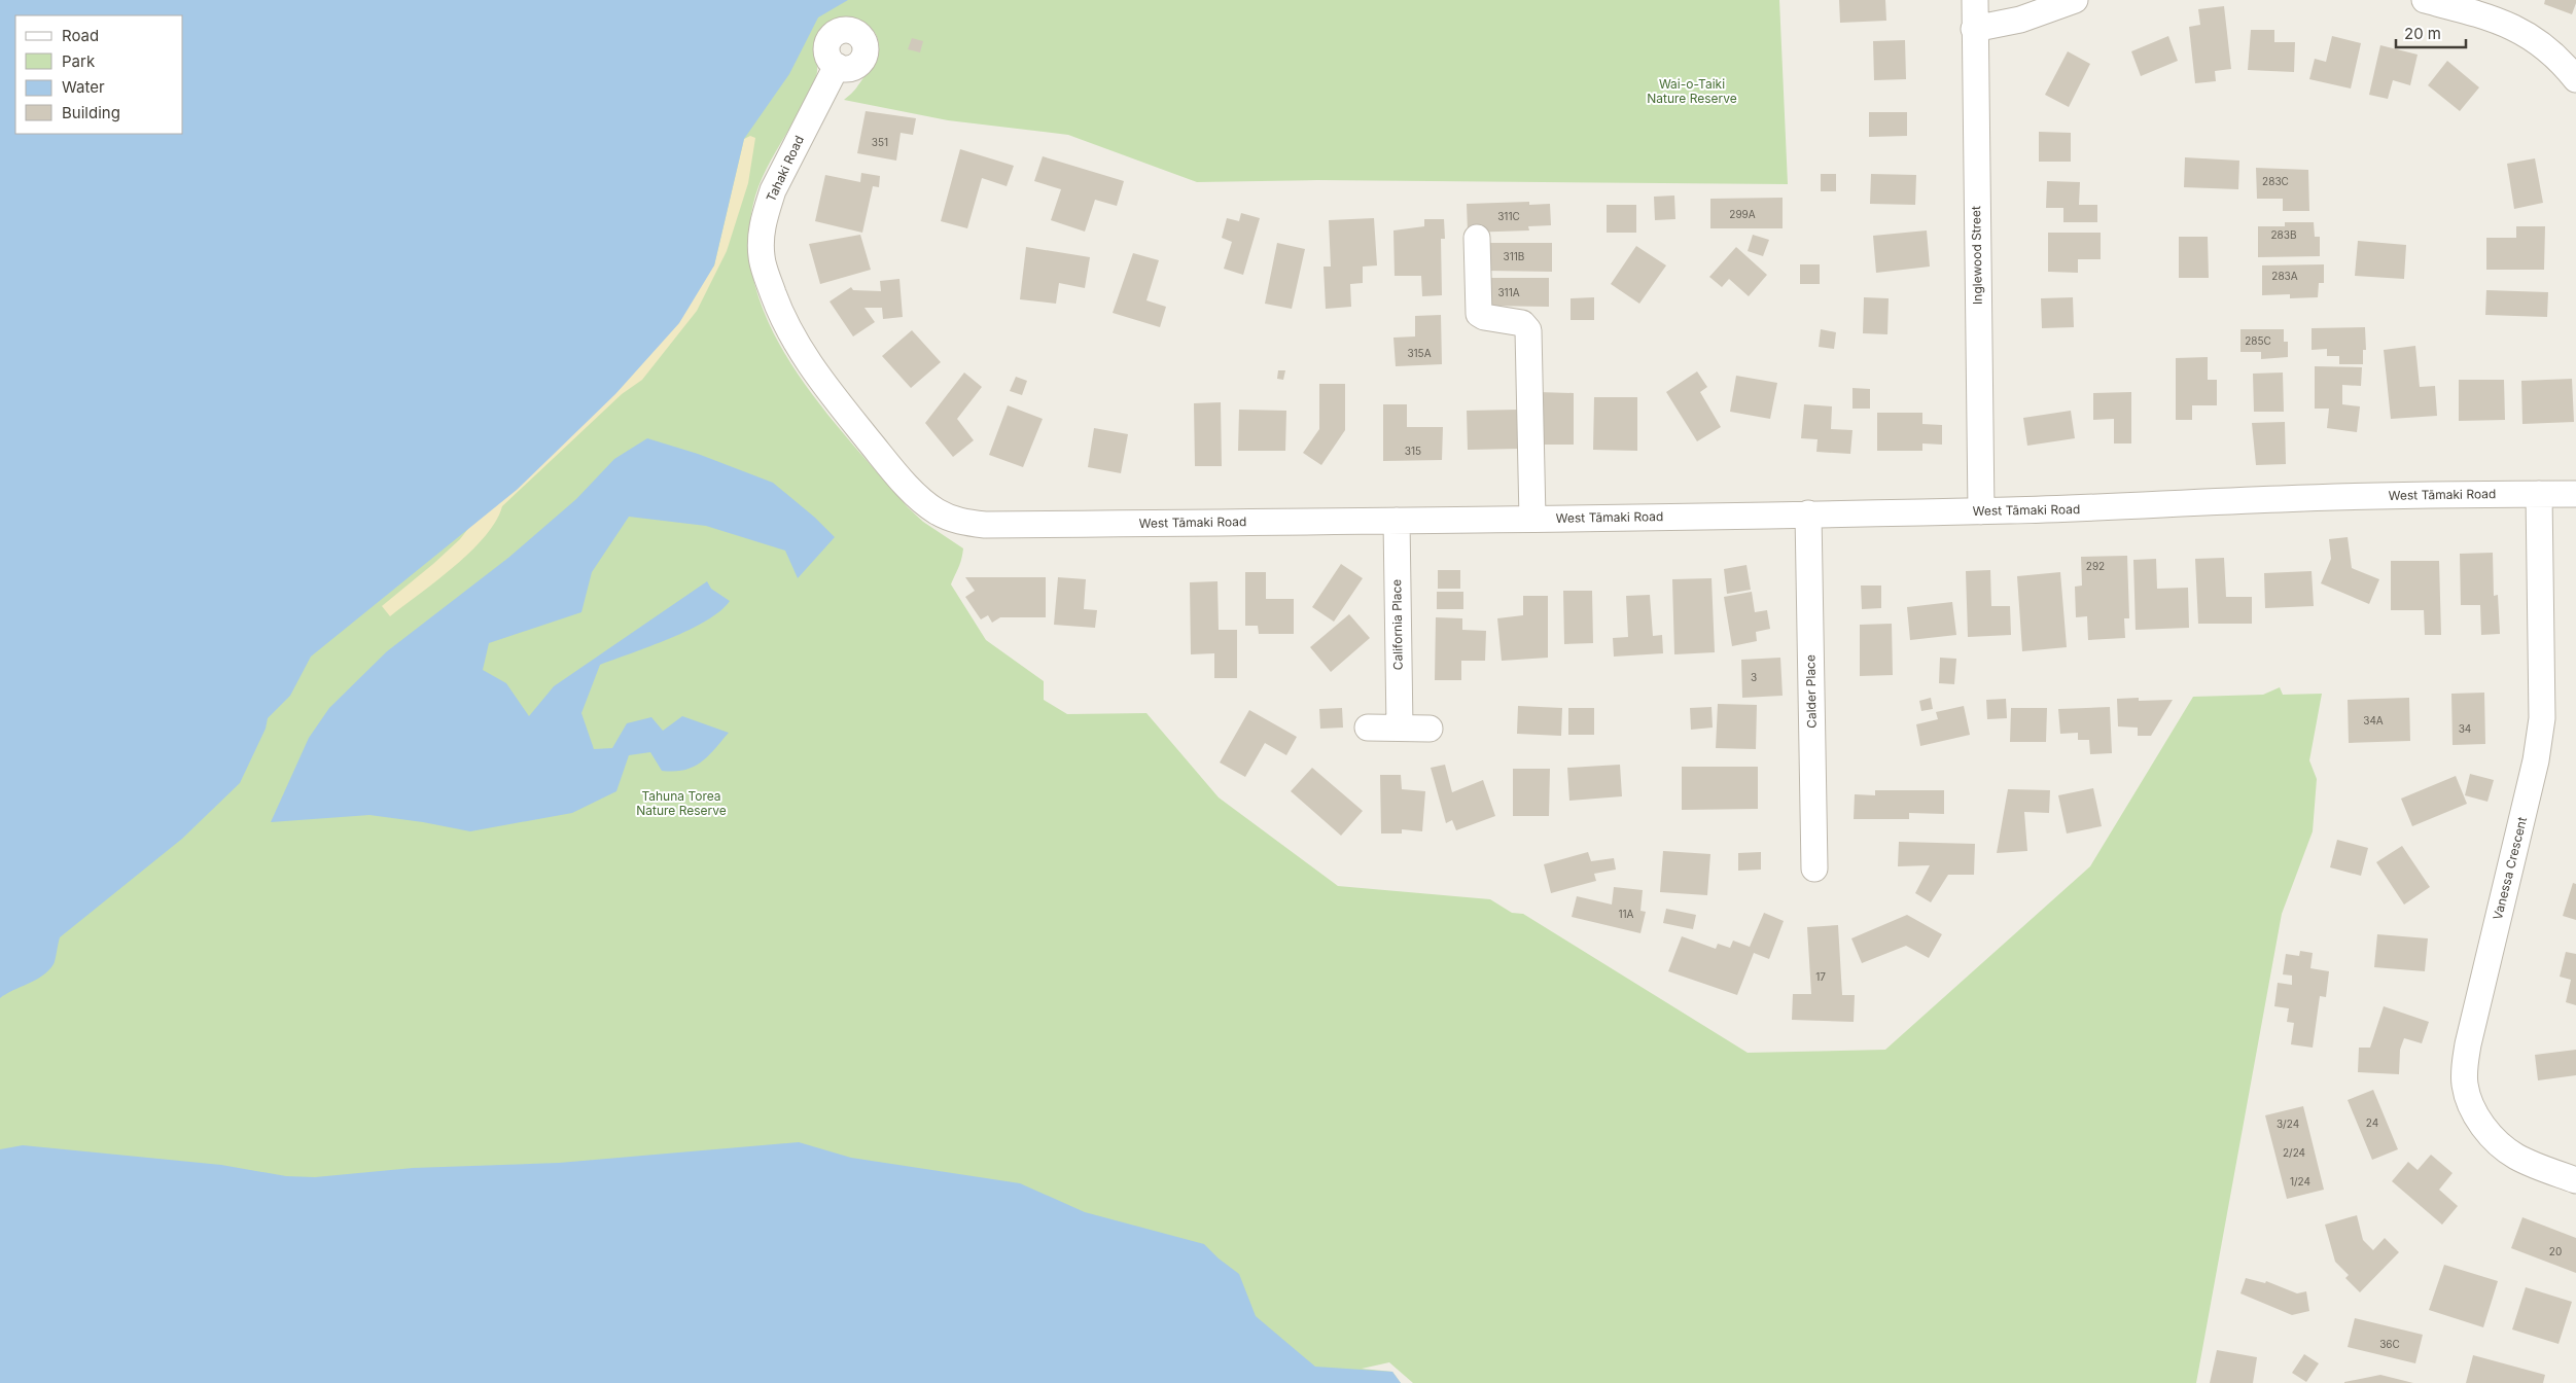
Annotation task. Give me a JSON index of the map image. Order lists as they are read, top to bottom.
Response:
{
  "streets": {
    "street": [
      "Tahaki Road",
      "Inglewood Street",
      "West Tāmaki Road",
      "California Place",
      "Calder Place",
      "Vanessa Crescent"
    ]
  },
  "crossings": [
    ["Tahaki Road", "West Tāmaki Road"],
    ["Inglewood Street", "West Tāmaki Road"],
    ["West Tāmaki Road", "California Place"],
    ["West Tāmaki Road", "Calder Place"],
    ["West Tāmaki Road", "Vanessa Crescent"]
  ],
  "parks": ["Wai-o-Taiki Nature Reserve", "Tahuna Torea Nature Reserve"],
  "house_numbers": [
    "351",
    "283C",
    "299A",
    "311C",
    "283B",
    "311B",
    "283A",
    "311A",
    "285C",
    "315A",
    "315",
    "292",
    "3",
    "34A",
    "34",
    "11A",
    "17",
    "24",
    "3/24",
    "2/24",
    "1/24",
    "20",
    "36C"
  ],
  "legend": [
    "Road",
    "Park",
    "Water",
    "Building"
  ],
  "scale_bar": "20 m"
}
